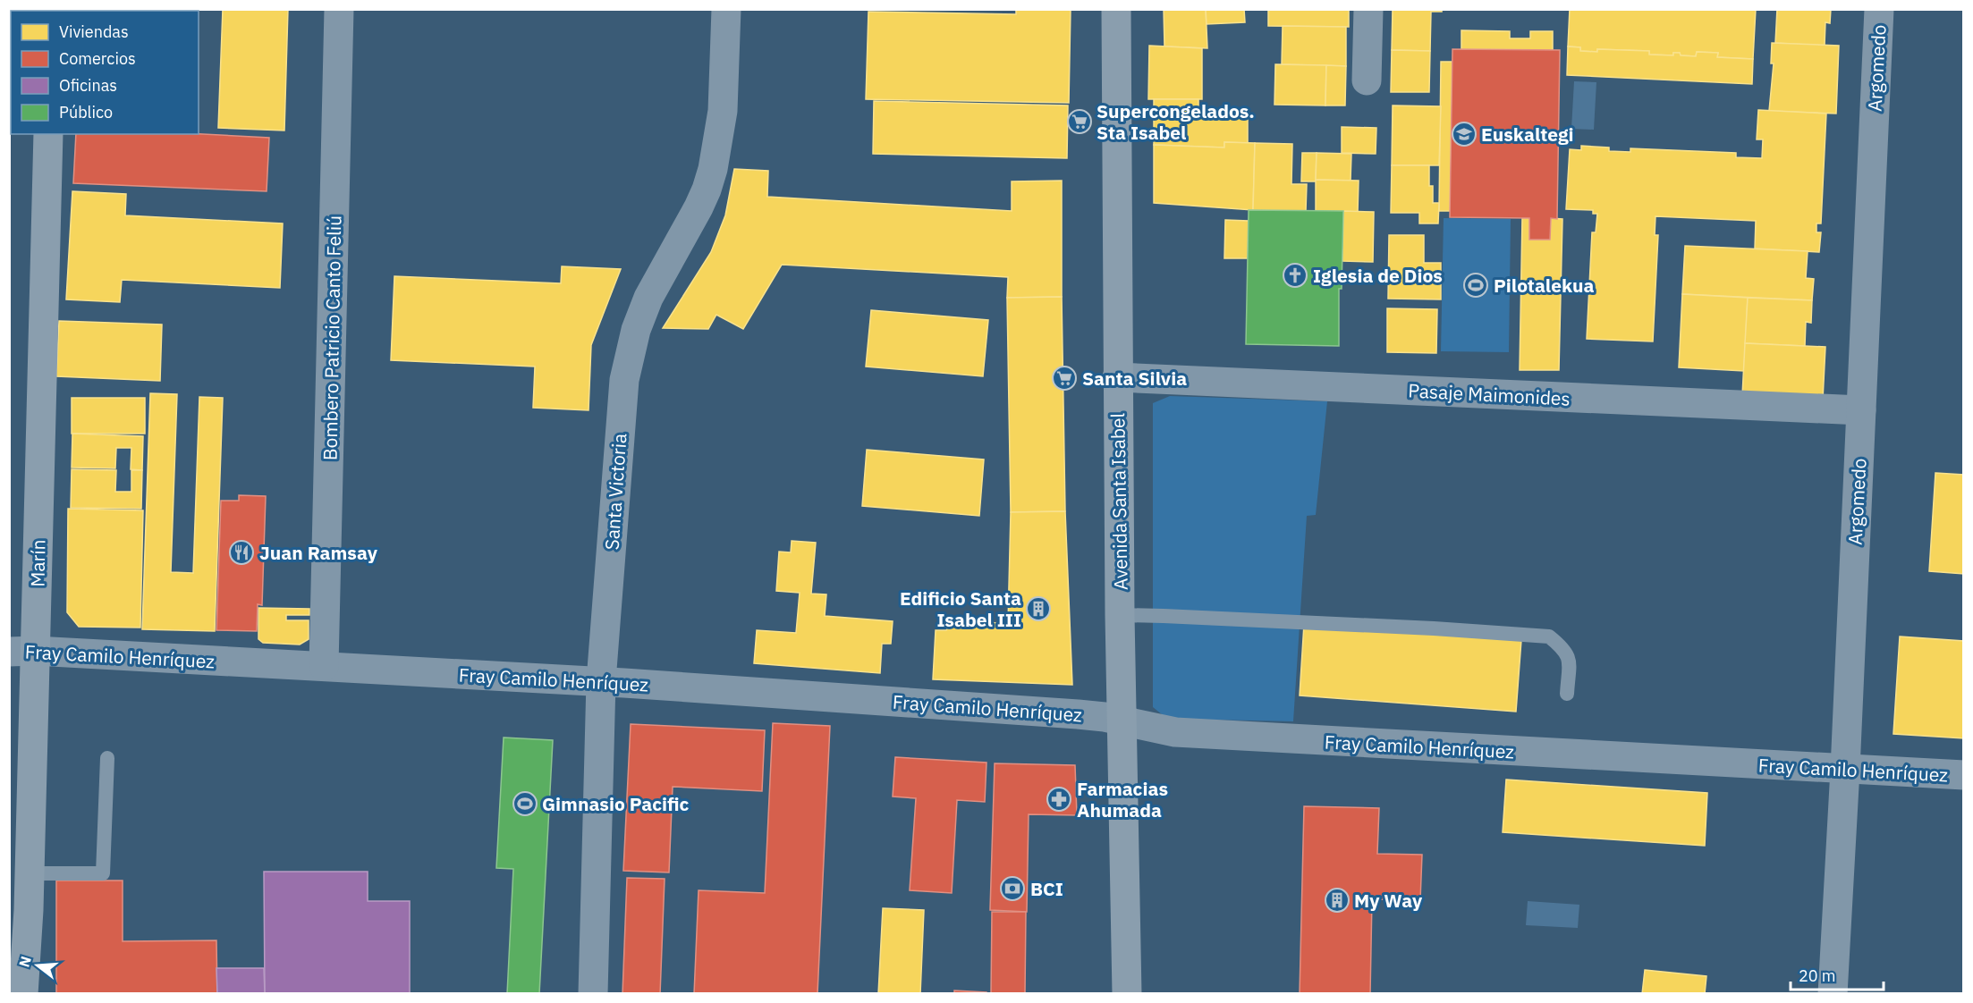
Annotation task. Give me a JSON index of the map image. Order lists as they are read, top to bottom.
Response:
{
  "streets": {
    "main road": ["Avenida Santa Isabel", "Marín"],
    "street": [
      "Argomedo",
      "Bombero Patricio Canto Feliú",
      "Pasaje Maimonides",
      "Santa Victoria",
      "Fray Camilo Henríquez"
    ]
  },
  "crossings": [
    ["Argomedo", "Pasaje Maimonides"],
    ["Argomedo", "Fray Camilo Henríquez"],
    ["Bombero Patricio Canto Feliú", "Fray Camilo Henríquez"],
    ["Pasaje Maimonides", "Avenida Santa Isabel"],
    ["Santa Victoria", "Fray Camilo Henríquez"],
    ["Avenida Santa Isabel", "Fray Camilo Henríquez"],
    ["Marín", "Fray Camilo Henríquez"]
  ],
  "places": {
    "supermarket": ["Supercongelados. Sta Isabel", "Santa Silvia"],
    "school or university": ["Euskaltegi"],
    "church": ["Iglesia de Dios"],
    "sports": ["Pilotalekua", "Gimnasio Pacific"],
    "restaurant": ["Juan Ramsay"],
    "building": ["Edificio Santa Isabel III", "My Way"],
    "pharmacy": ["Farmacias Ahumada"],
    "bank": ["BCI"]
  },
  "legend": [
    "Viviendas",
    "Comercios",
    "Oficinas",
    "Público"
  ],
  "scale_bar": "20 m",
  "north": "left"
}
